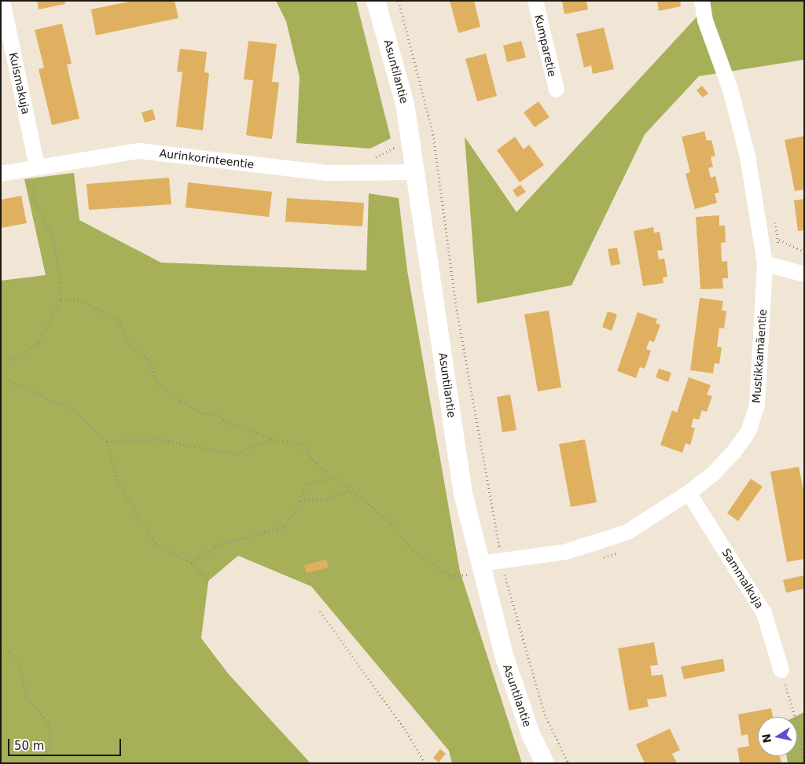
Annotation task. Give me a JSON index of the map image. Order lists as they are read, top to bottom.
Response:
{
  "streets": {
    "street": [
      "Kumparetie",
      "Asuntilantie",
      "Kuismakuja",
      "Aurinkorinteentie",
      "Mustikkamäentie",
      "Sammalkuja"
    ]
  },
  "crossings": [
    ["Asuntilantie", "Aurinkorinteentie"],
    ["Asuntilantie", "Mustikkamäentie"],
    ["Kuismakuja", "Aurinkorinteentie"],
    ["Mustikkamäentie", "Sammalkuja"]
  ],
  "scale_bar": "50 m",
  "north": "left"
}
